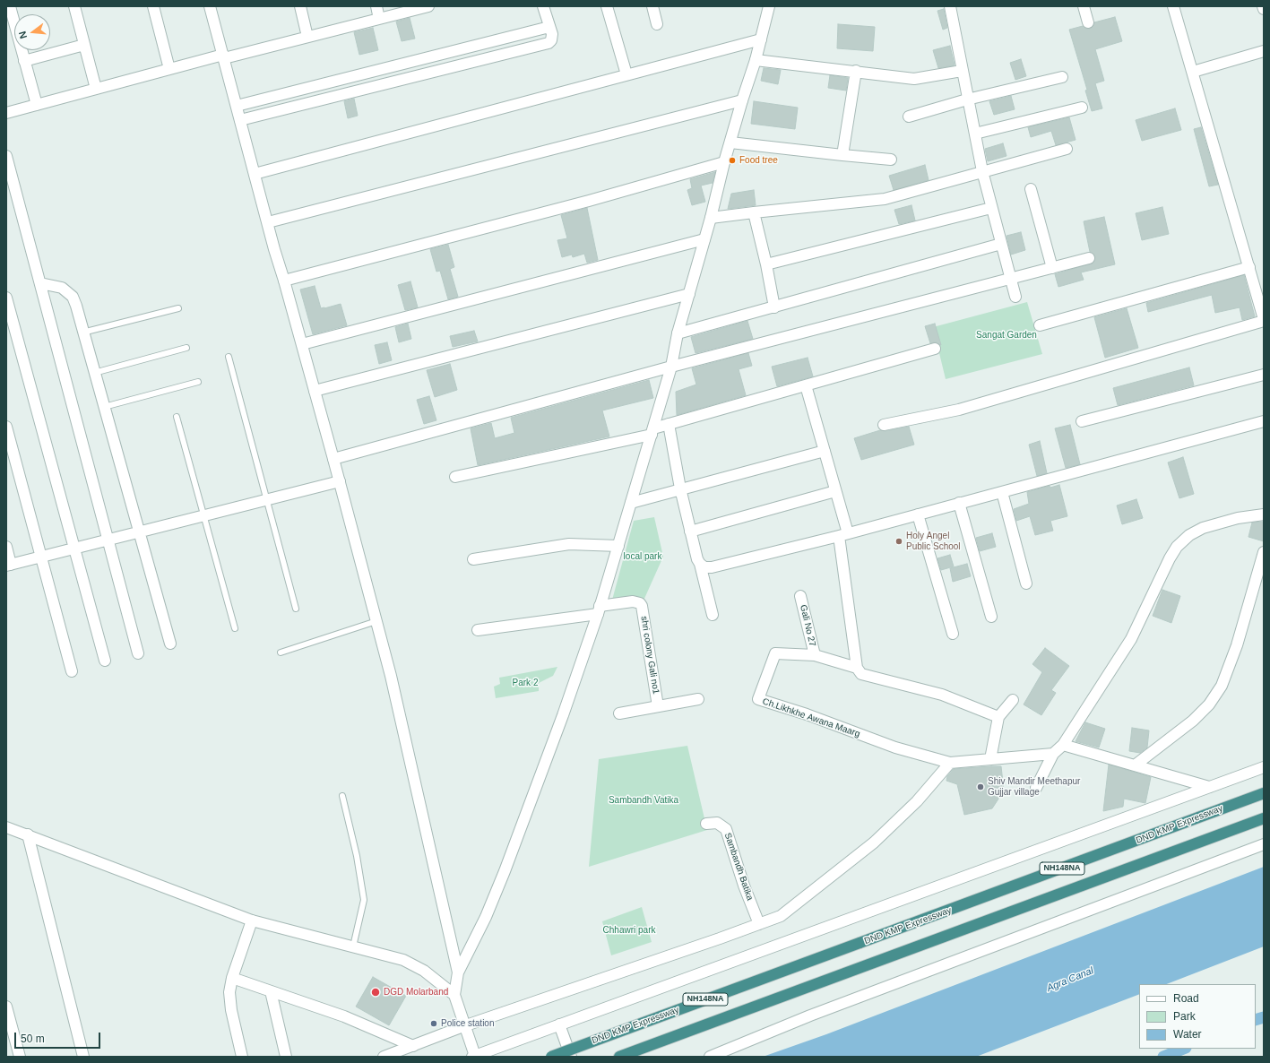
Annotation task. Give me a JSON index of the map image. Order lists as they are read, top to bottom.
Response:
{
  "streets": {
    "highway": ["DND KMP Expressway", "NH148NA"],
    "street": [
      "Gali No 27",
      "shri colony Gali no1",
      "Ch.Likhkhe Awana Maarg",
      "Sambandh Batika"
    ]
  },
  "crossings": [
    ["Gali No 27", "Ch.Likhkhe Awana Maarg"]
  ],
  "water": ["Agra Canal"],
  "parks": [
    "Sangat Garden",
    "local park",
    "Park 2",
    "Sambandh Vatika",
    "Chhawri park"
  ],
  "places": [
    "Food tree",
    "Holy Angel Public School",
    "Shiv Mandir Meethapur Gujjar village",
    "DGD Molarband",
    "Police station"
  ],
  "legend": ["Road", "Park", "Water"],
  "scale_bar": "50 m",
  "north": "left"
}
